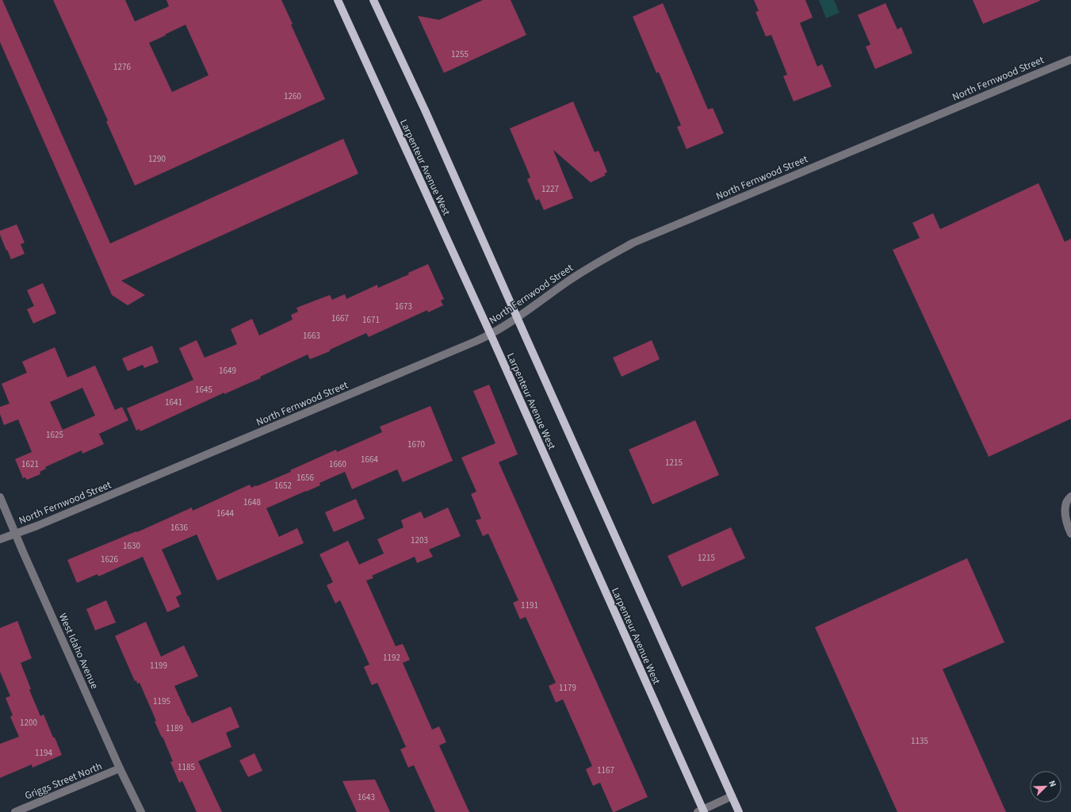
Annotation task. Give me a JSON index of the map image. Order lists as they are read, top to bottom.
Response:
{
  "streets": {
    "main road": ["Larpenteur Avenue West"],
    "street": ["North Fernwood Street", "West Idaho Avenue", "Griggs Street North"]
  },
  "crossings": [
    ["North Fernwood Street", "Larpenteur Avenue West"],
    ["North Fernwood Street", "West Idaho Avenue"],
    ["West Idaho Avenue", "Griggs Street North"]
  ],
  "house_numbers": [
    "1255",
    "1276",
    "1260",
    "1290",
    "1227",
    "1673",
    "1667",
    "1671",
    "1663",
    "1649",
    "1645",
    "1641",
    "1625",
    "1670",
    "1664",
    "1215",
    "1621",
    "1660",
    "1656",
    "1652",
    "1648",
    "1644",
    "1636",
    "1203",
    "1630",
    "1215",
    "1626",
    "1191",
    "1192",
    "1199",
    "1179",
    "1195",
    "1200",
    "1189",
    "1135",
    "1194",
    "1185",
    "1167",
    "1643"
  ],
  "north": "top right"
}
